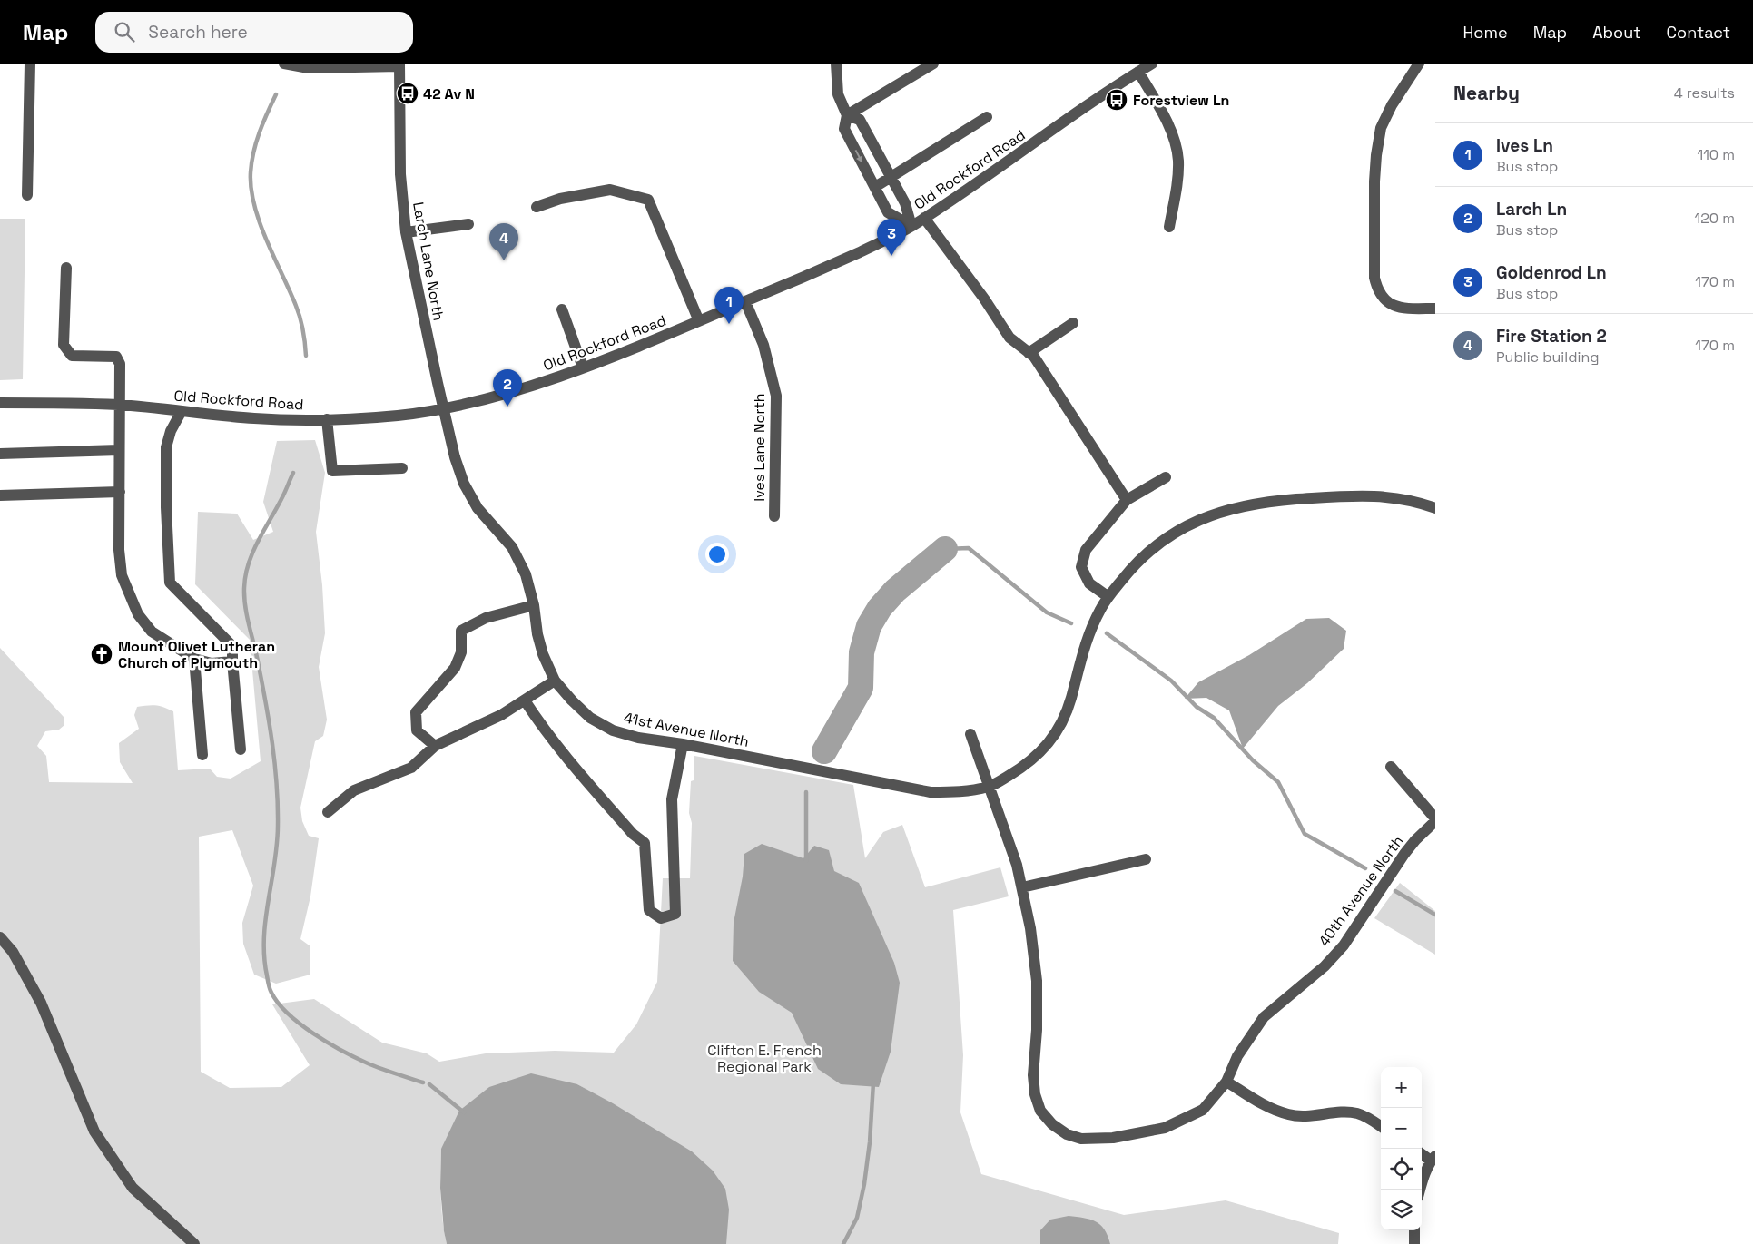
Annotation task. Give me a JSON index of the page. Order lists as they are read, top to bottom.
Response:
{
  "streets": {
    "street": [
      "Old Rockford Road",
      "Larch Lane North",
      "Ives Lane North",
      "41st Avenue North",
      "40th Avenue North"
    ]
  },
  "crossings": [
    ["Old Rockford Road", "Larch Lane North"],
    ["Old Rockford Road", "Ives Lane North"],
    ["Old Rockford Road", "41st Avenue North"],
    ["Larch Lane North", "41st Avenue North"]
  ],
  "parks": ["Clifton E. French Regional Park"],
  "places": {
    "bus stop": ["42 Av N", "Forestview Ln"],
    "church": ["Mount Olivet Lutheran Church of Plymouth"]
  },
  "page": {
    "header": "Map",
    "search": "Search here",
    "nav": [
      "Home",
      "Map",
      "About",
      "Contact"
    ],
    "heading": ["Nearby", "4 results"],
    "list": [
      {
        "mark": "1",
        "name": "Ives Ln",
        "note": "Bus stop",
        "value": "110 m"
      },
      {
        "mark": "2",
        "name": "Larch Ln",
        "note": "Bus stop",
        "value": "120 m"
      },
      {
        "mark": "3",
        "name": "Goldenrod Ln",
        "note": "Bus stop",
        "value": "170 m"
      },
      {
        "mark": "4",
        "name": "Fire Station 2",
        "note": "Public building",
        "value": "170 m"
      }
    ],
    "pins": [
      "3",
      "4",
      "1",
      "2"
    ],
    "map_buttons": ["+", "−"]
  }
}
